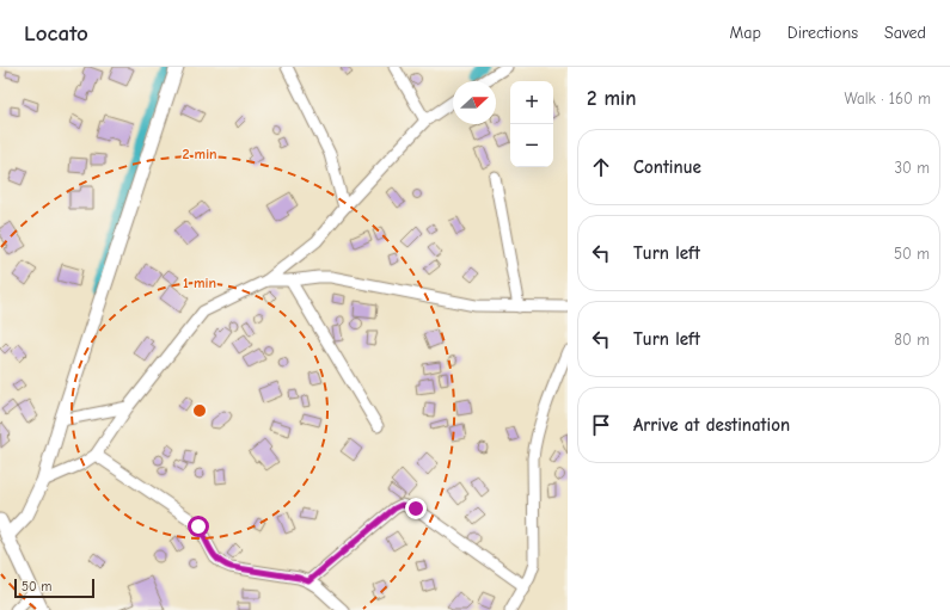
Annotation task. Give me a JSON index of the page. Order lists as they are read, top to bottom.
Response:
{
  "scale_bar": "50 m",
  "north": "right",
  "page": {
    "header": "Locato",
    "nav": ["Map", "Directions", "Saved"],
    "heading": ["2 min", "Walk · 160 m"],
    "map_buttons": ["+", "−"],
    "list": [
      ["Continue", "30 m"],
      ["Turn left", "50 m"],
      ["Turn left", "80 m"],
      "Arrive at destination"
    ],
    "scale": "50 m"
  },
  "rings": ["2 min", "1 min"]
}
